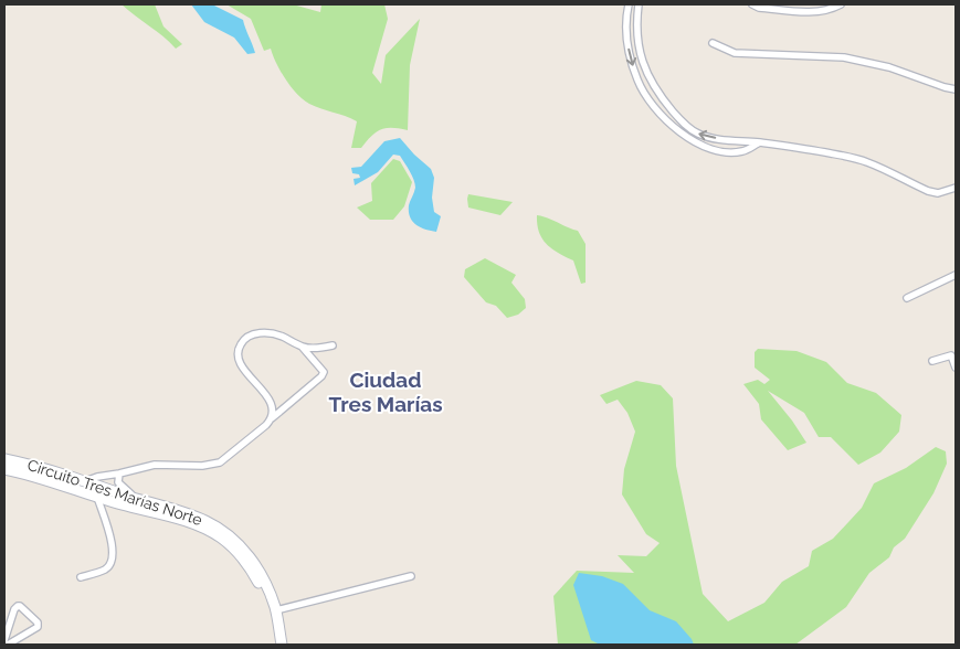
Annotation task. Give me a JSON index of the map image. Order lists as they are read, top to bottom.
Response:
{
  "streets": {
    "street": ["Circuito Tres Marías Norte"]
  },
  "districts": ["Ciudad Tres Marías"]
}
